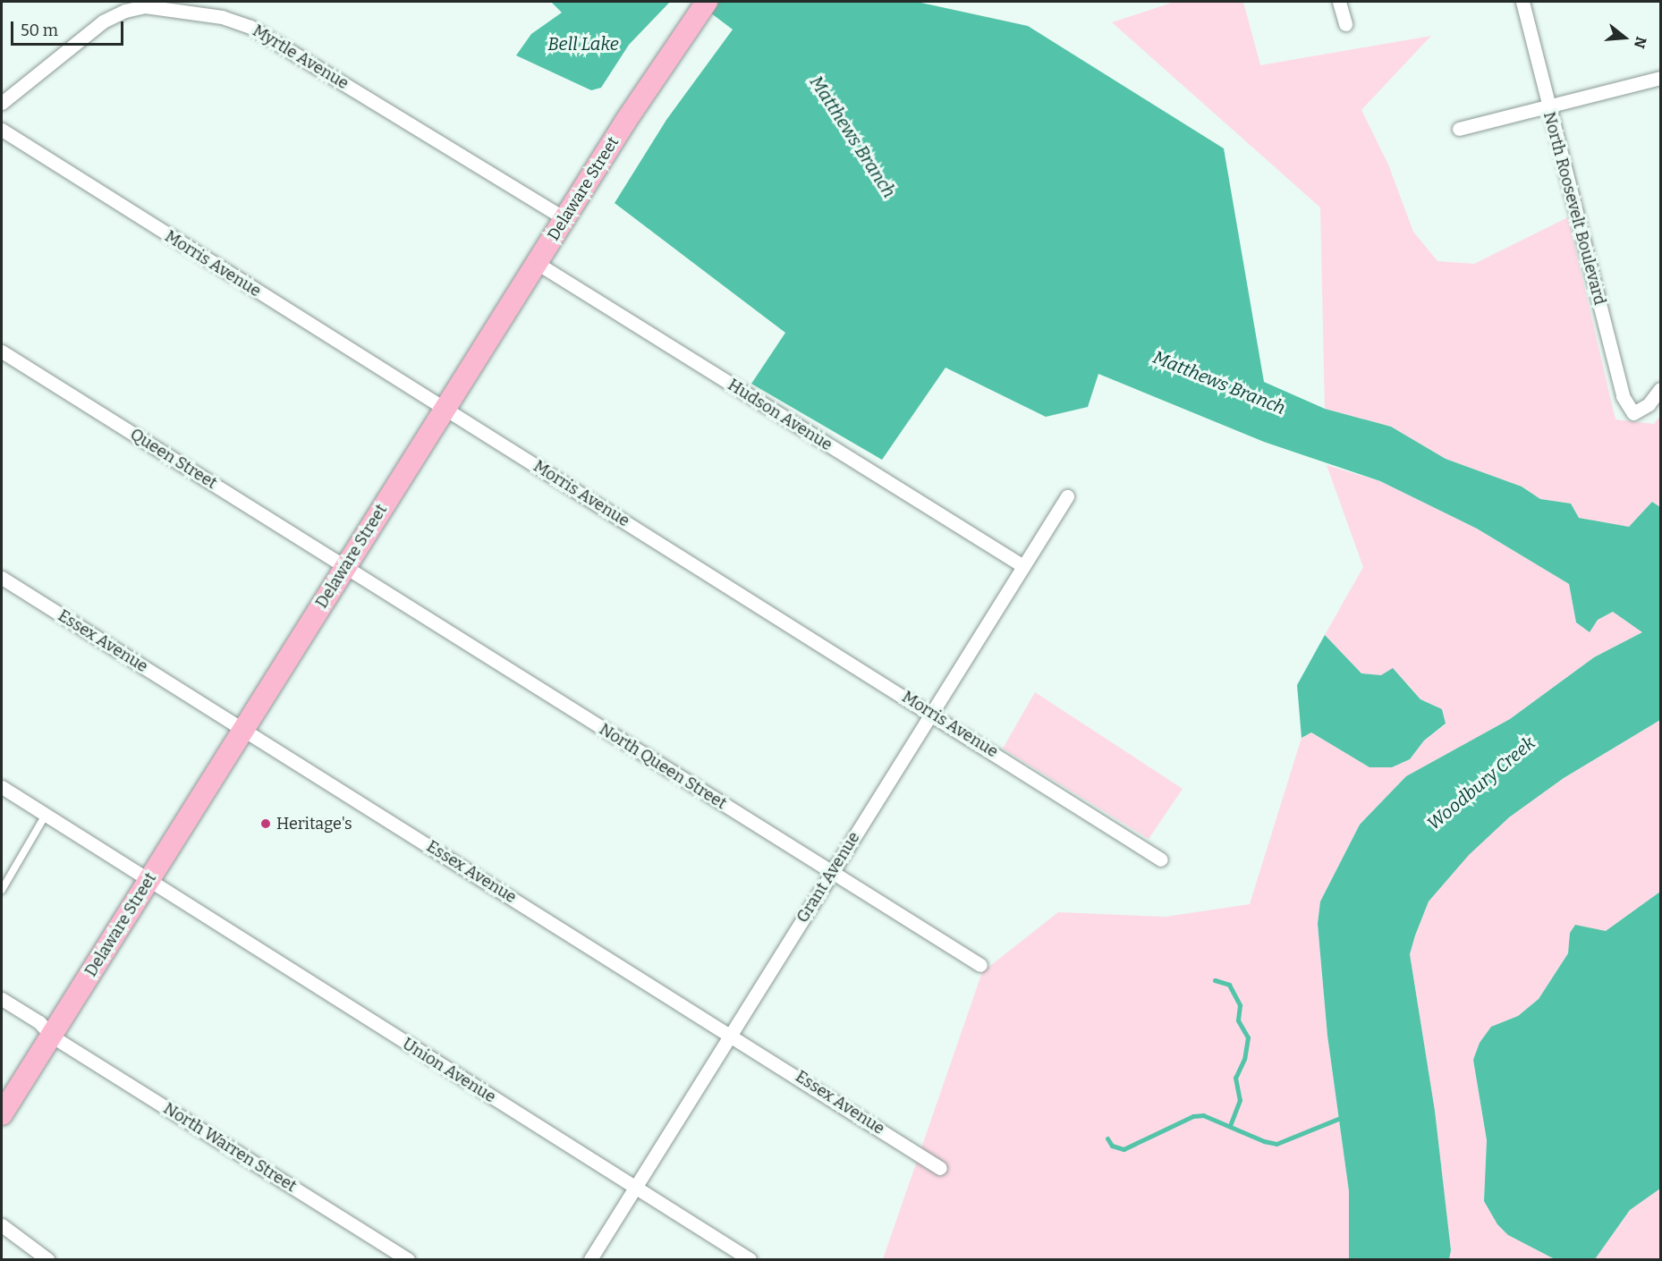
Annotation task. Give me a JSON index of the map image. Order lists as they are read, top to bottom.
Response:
{
  "streets": {
    "main road": ["Delaware Street"],
    "street": [
      "Myrtle Avenue",
      "North Roosevelt Boulevard",
      "Morris Avenue",
      "Hudson Avenue",
      "Queen Street",
      "Essex Avenue",
      "North Queen Street",
      "Grant Avenue",
      "Union Avenue",
      "North Warren Street"
    ]
  },
  "crossings": [
    ["Myrtle Avenue", "Delaware Street"],
    ["Delaware Street", "Morris Avenue"],
    ["Delaware Street", "Hudson Avenue"],
    ["Delaware Street", "Queen Street"],
    ["Delaware Street", "Essex Avenue"],
    ["Delaware Street", "North Queen Street"],
    ["Delaware Street", "Union Avenue"],
    ["Delaware Street", "North Warren Street"],
    ["Morris Avenue", "Grant Avenue"],
    ["Hudson Avenue", "Grant Avenue"],
    ["Queen Street", "North Queen Street"],
    ["Essex Avenue", "Grant Avenue"],
    ["North Queen Street", "Grant Avenue"],
    ["Grant Avenue", "Union Avenue"]
  ],
  "water": ["Bell Lake", "Matthews Branch", "Woodbury Creek"],
  "places": ["Heritage's"],
  "scale_bar": "50 m",
  "north": "right"
}
